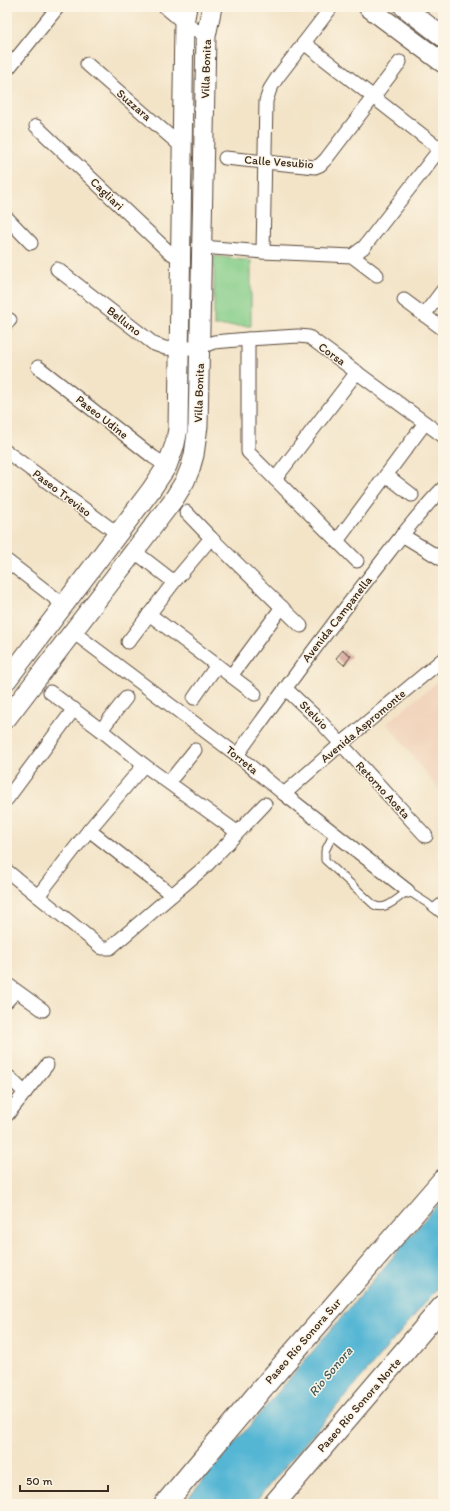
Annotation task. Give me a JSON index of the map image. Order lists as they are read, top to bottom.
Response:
{
  "streets": {
    "main road": ["Paseo Río Sonora Sur", "Paseo Río Sonora Norte"],
    "street": [
      "Villa Bonita",
      "Suzzara",
      "Calle Vesubio",
      "Cagliari",
      "Belluno",
      "Corsa",
      "Paseo Udine",
      "Paseo Treviso",
      "Avenida Campanella",
      "Stelvio",
      "Avenida Aspromonte",
      "Torreta",
      "Retorno Aosta"
    ]
  },
  "crossings": [
    ["Villa Bonita", "Suzzara"],
    ["Villa Bonita", "Cagliari"],
    ["Villa Bonita", "Belluno"],
    ["Villa Bonita", "Corsa"],
    ["Villa Bonita", "Paseo Udine"],
    ["Villa Bonita", "Paseo Treviso"],
    ["Villa Bonita", "Torreta"],
    ["Belluno", "Corsa"],
    ["Avenida Campanella", "Stelvio"],
    ["Avenida Campanella", "Torreta"],
    ["Stelvio", "Avenida Aspromonte"],
    ["Stelvio", "Retorno Aosta"],
    ["Avenida Aspromonte", "Torreta"],
    ["Avenida Aspromonte", "Retorno Aosta"]
  ],
  "water": ["Rio Sonora"],
  "scale_bar": "50 m"
}
